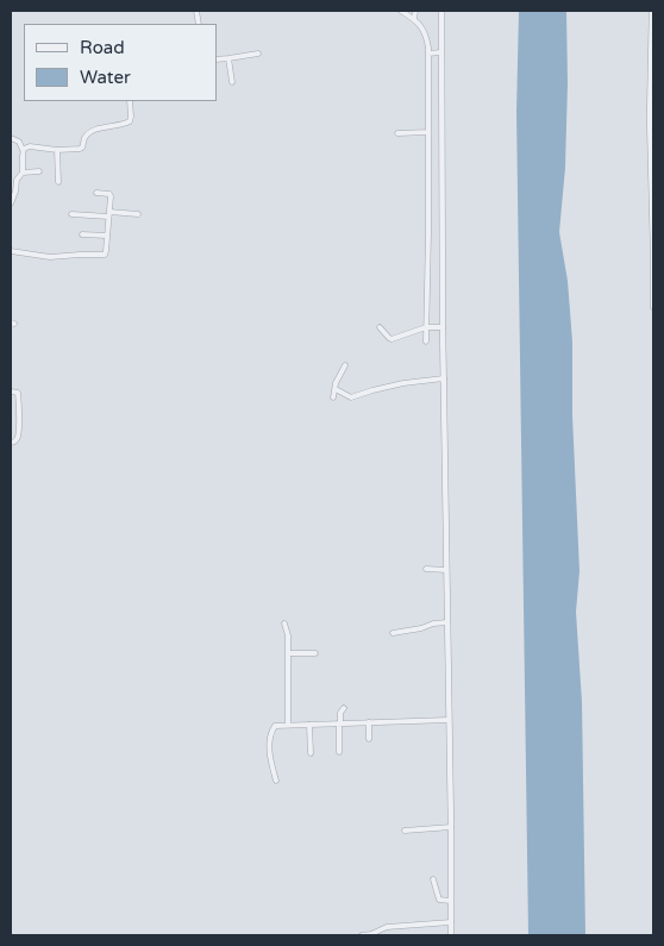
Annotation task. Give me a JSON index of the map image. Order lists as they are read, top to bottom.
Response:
{
  "legend": ["Road", "Water"]
}
